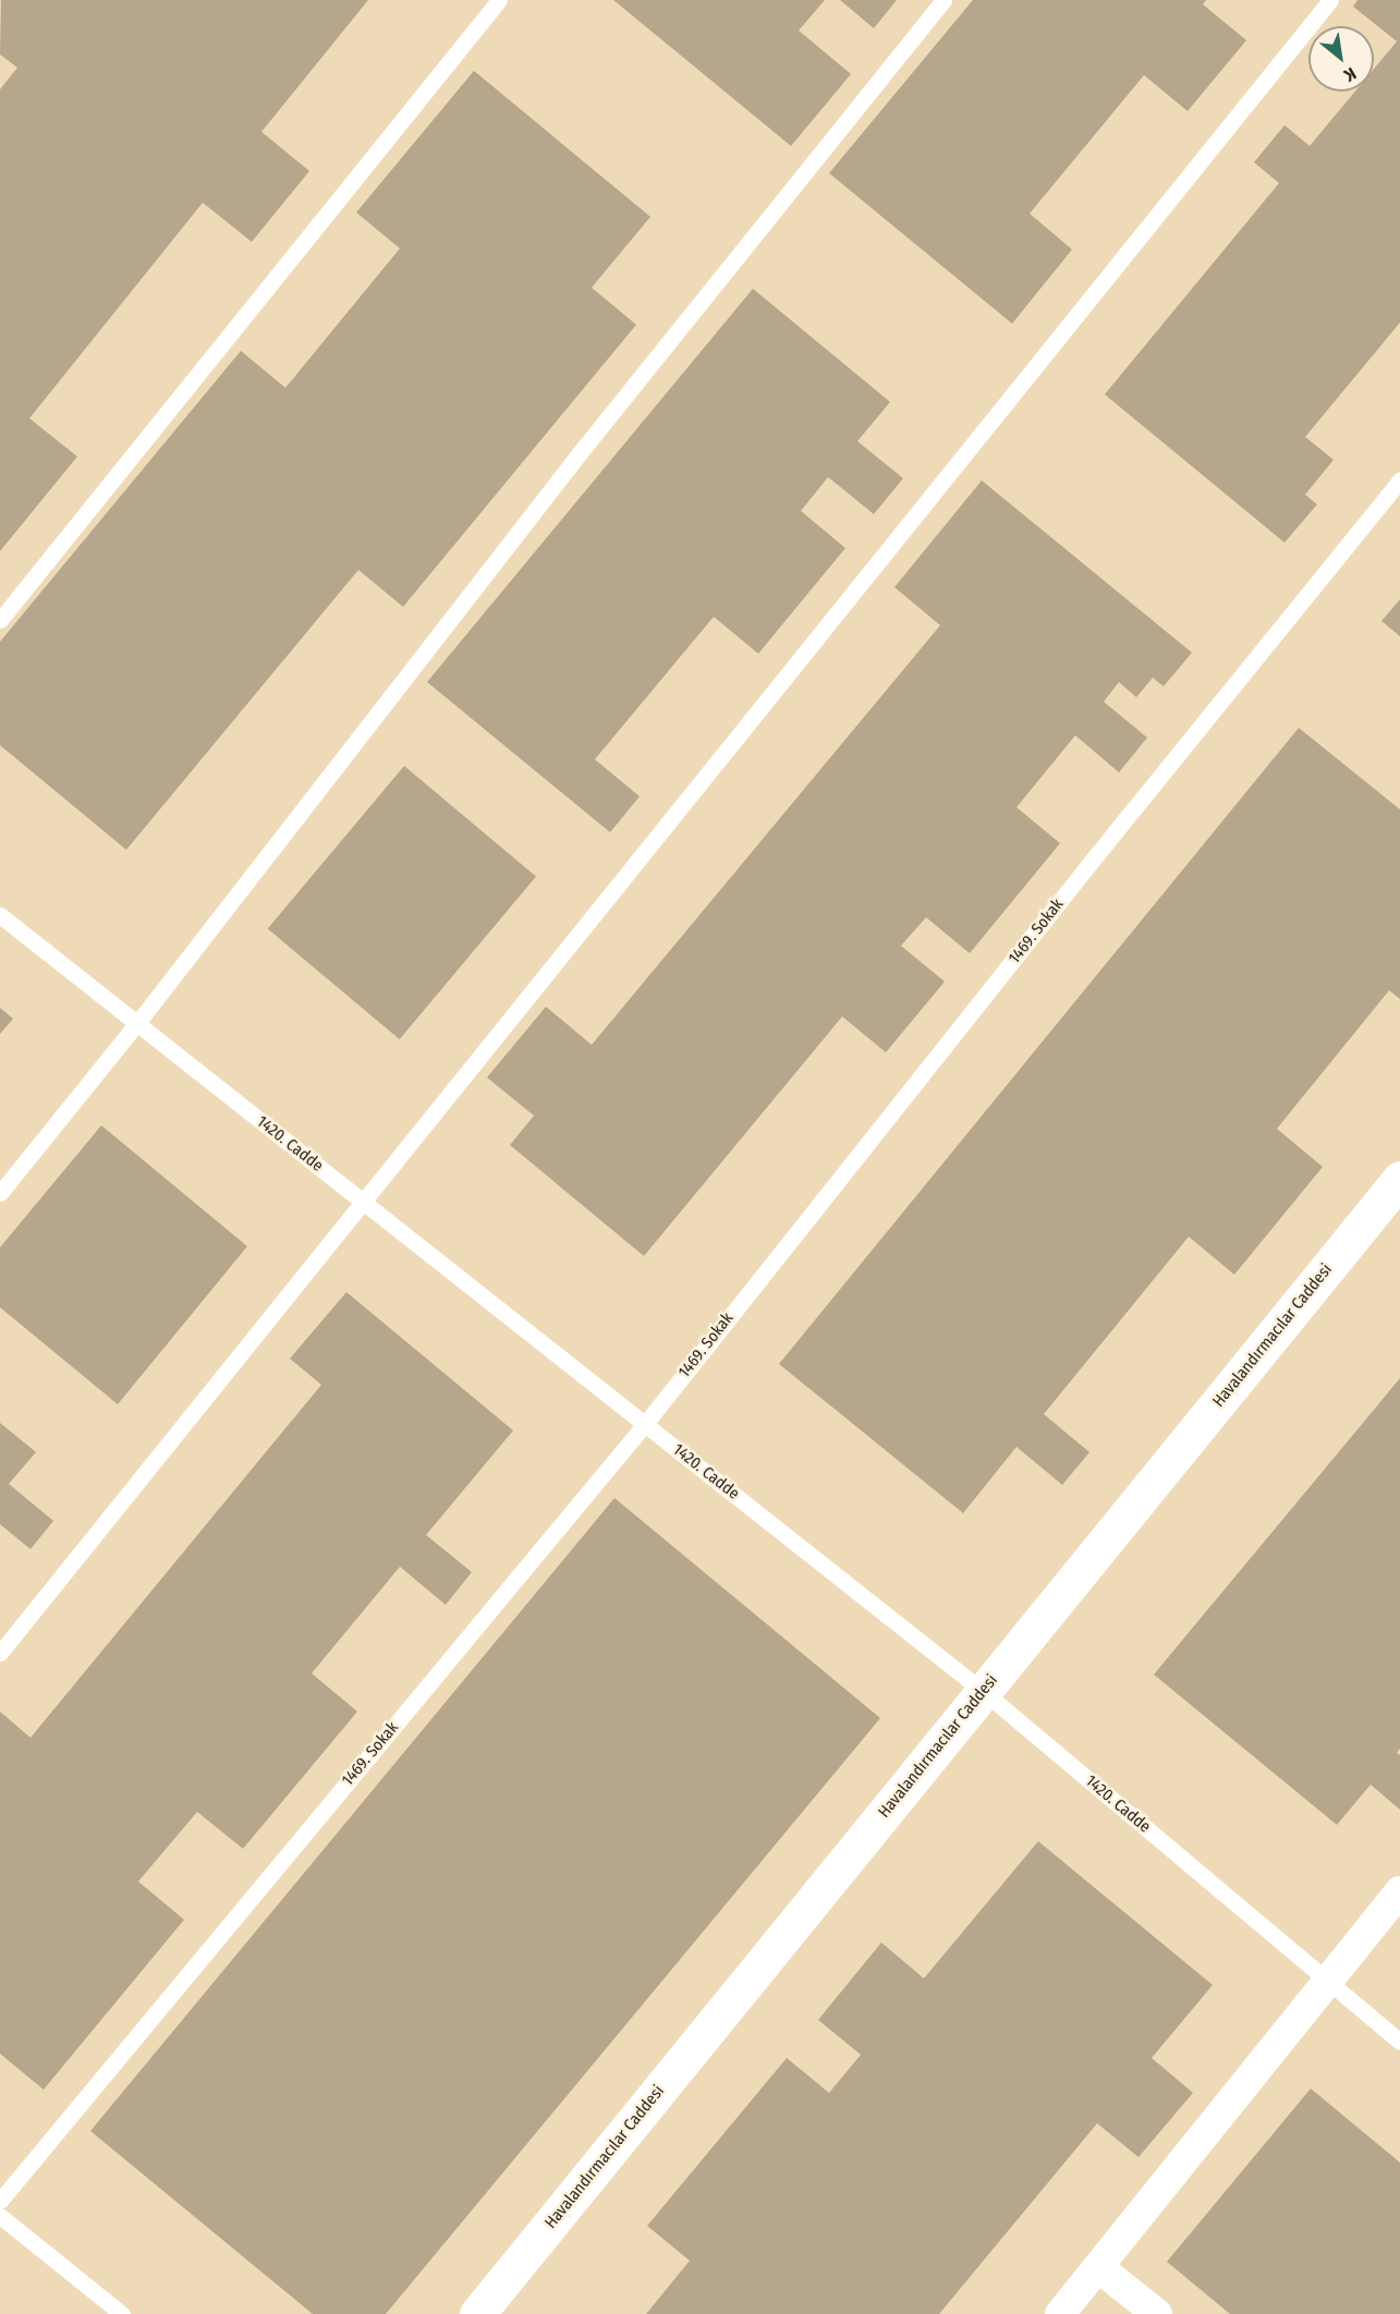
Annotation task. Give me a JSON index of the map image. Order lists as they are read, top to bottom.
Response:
{
  "streets": {
    "street": ["Havalandırmacılar Caddesi"],
    "lane": ["1469. Sokak", "1420. Cadde"]
  },
  "crossings": [
    ["1469. Sokak", "1420. Cadde"],
    ["1420. Cadde", "Havalandırmacılar Caddesi"]
  ],
  "north": "bottom right"
}
